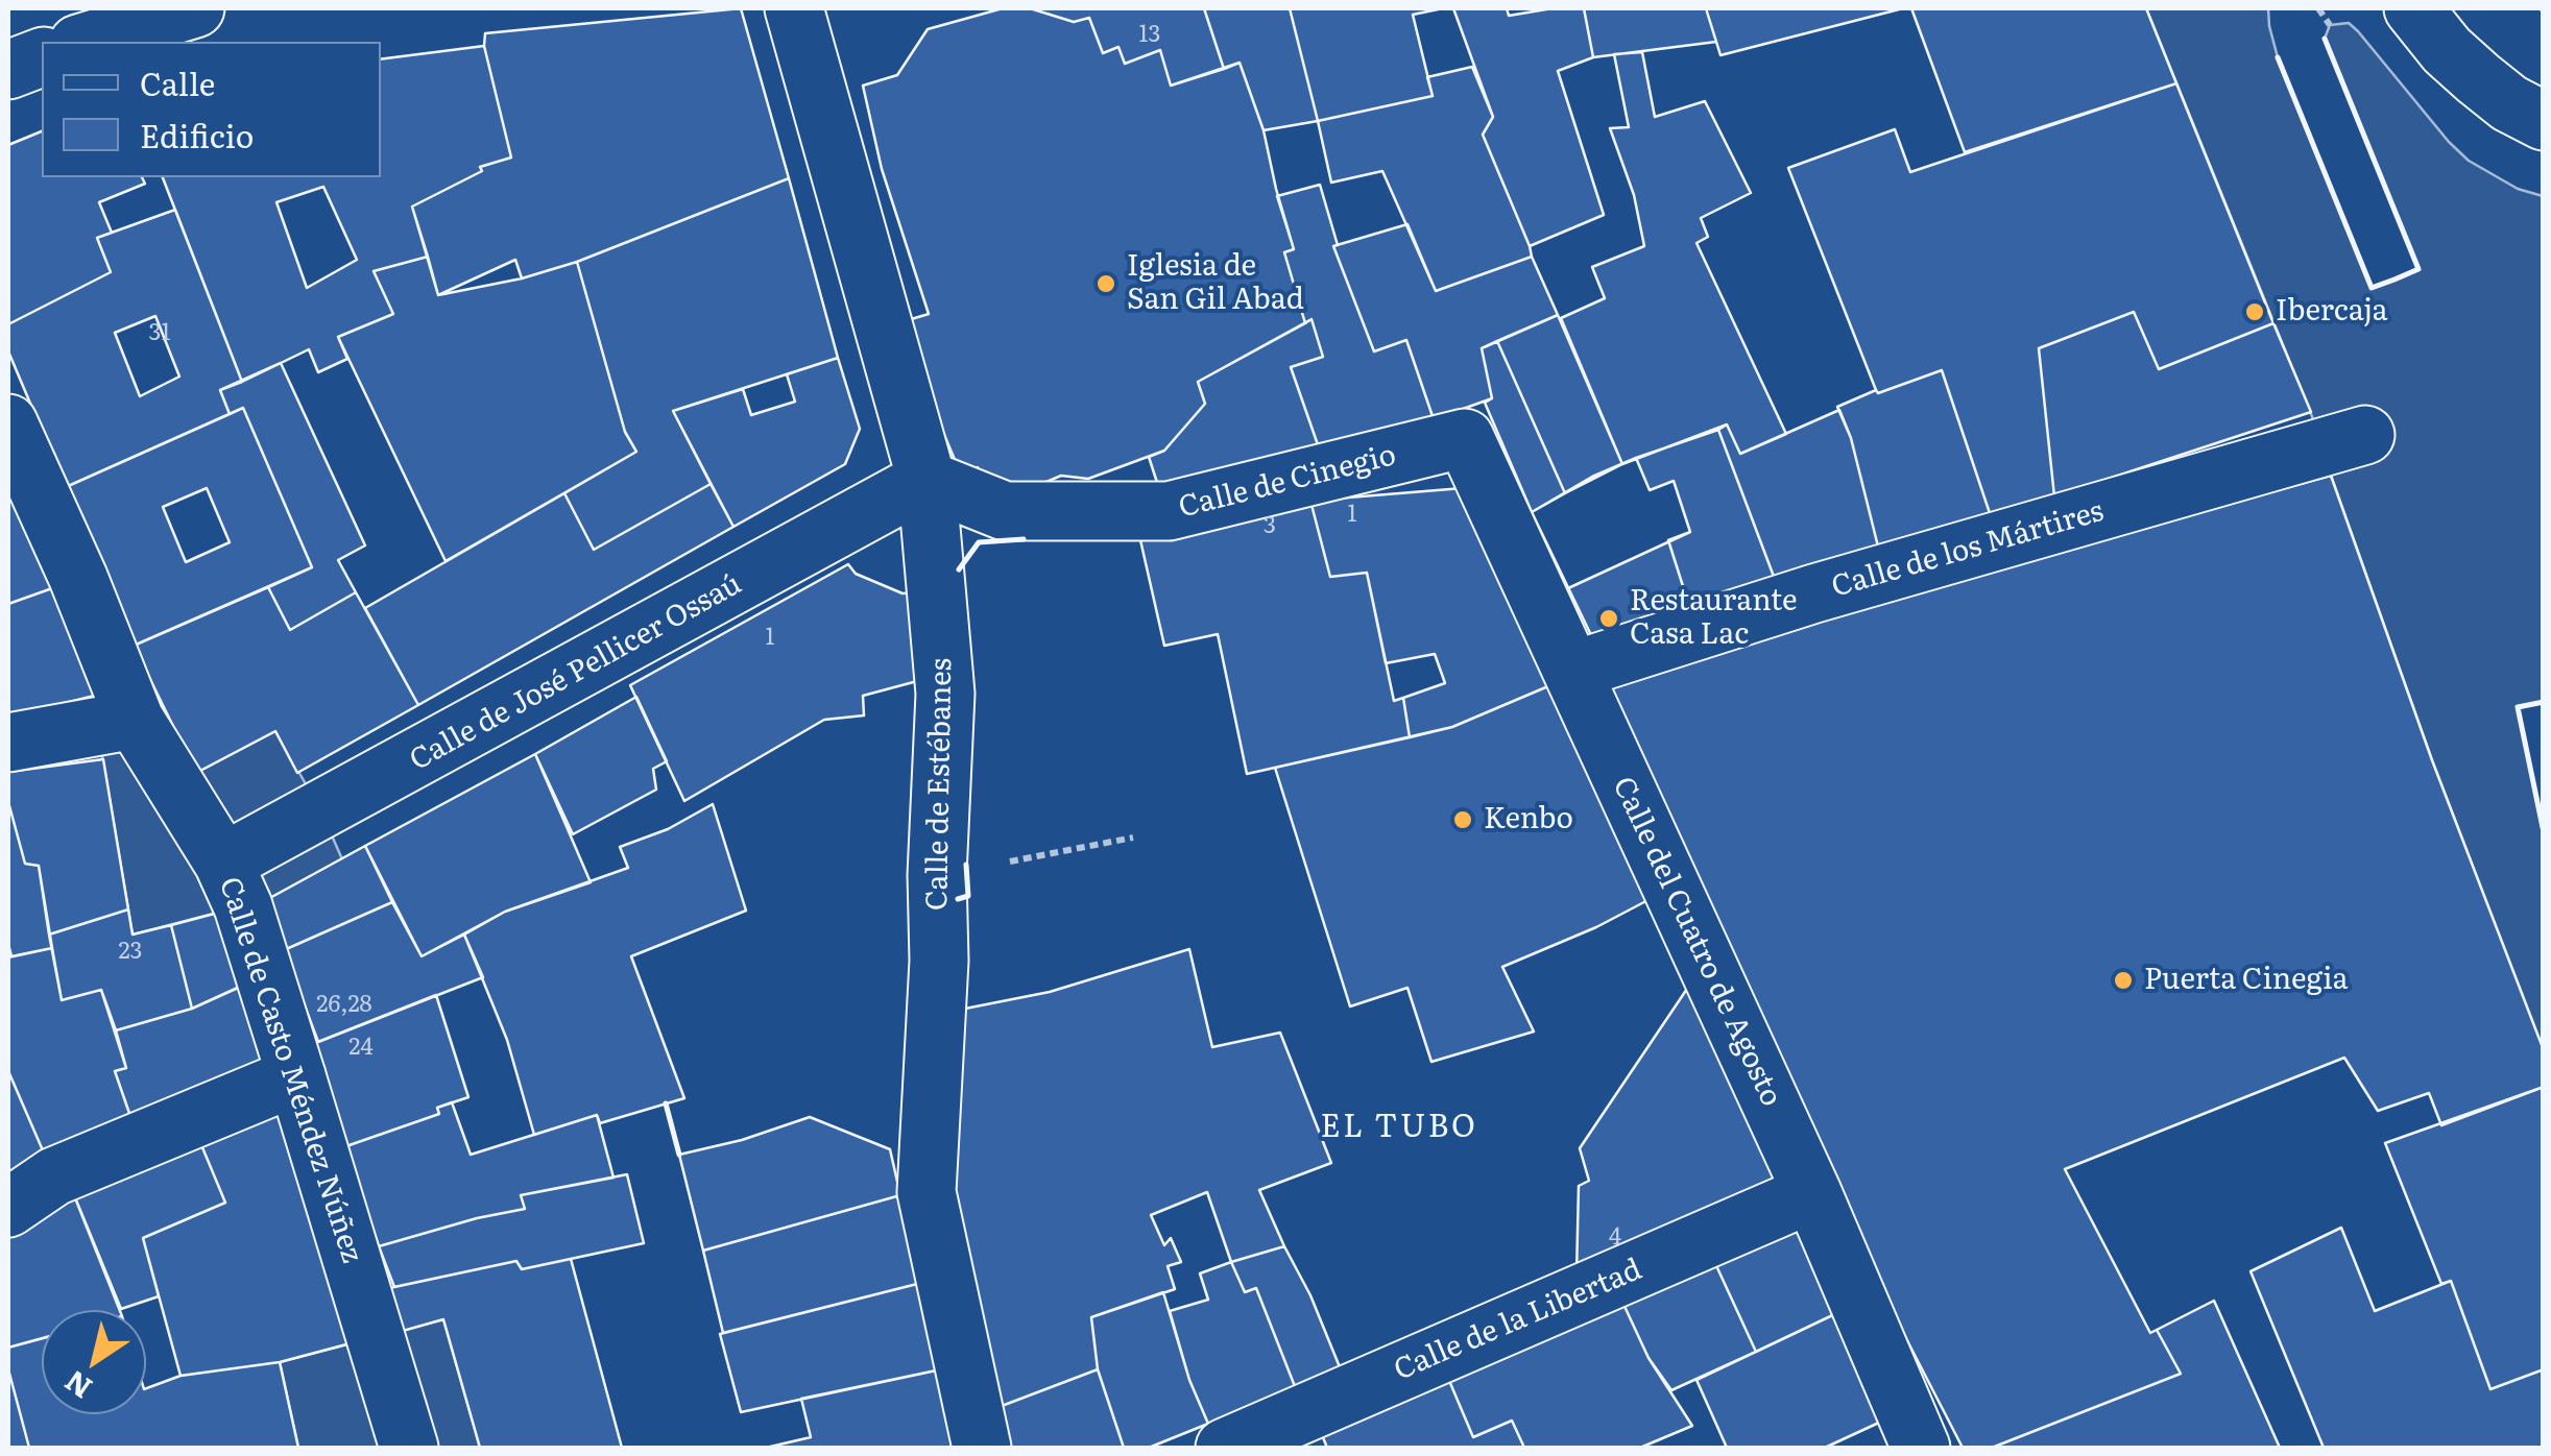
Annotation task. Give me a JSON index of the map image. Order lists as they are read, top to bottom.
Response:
{
  "streets": {
    "street": [
      "Calle de Cinegio",
      "Calle de los Mártires",
      "Calle de José Pellicer Ossaú",
      "Calle de Estébanes",
      "Calle del Cuatro de Agosto",
      "Calle de Casto Méndez Núñez",
      "Calle de la Libertad"
    ]
  },
  "crossings": [
    ["Calle de Cinegio", "Calle de José Pellicer Ossaú"],
    ["Calle de Cinegio", "Calle de Estébanes"],
    ["Calle de Cinegio", "Calle del Cuatro de Agosto"],
    ["Calle de los Mártires", "Calle del Cuatro de Agosto"],
    ["Calle de José Pellicer Ossaú", "Calle de Estébanes"],
    ["Calle de José Pellicer Ossaú", "Calle de Casto Méndez Núñez"],
    ["Calle del Cuatro de Agosto", "Calle de la Libertad"]
  ],
  "districts": ["EL TUBO"],
  "places": [
    "Iglesia de San Gil Abad",
    "Ibercaja",
    "Restaurante Casa Lac",
    "Kenbo",
    "Puerta Cinegia"
  ],
  "house_numbers": [
    "13",
    "31",
    "1",
    "3",
    "1",
    "23",
    "26,28",
    "24",
    "4"
  ],
  "legend": ["Calle", "Edificio"],
  "north": "bottom left"
}
